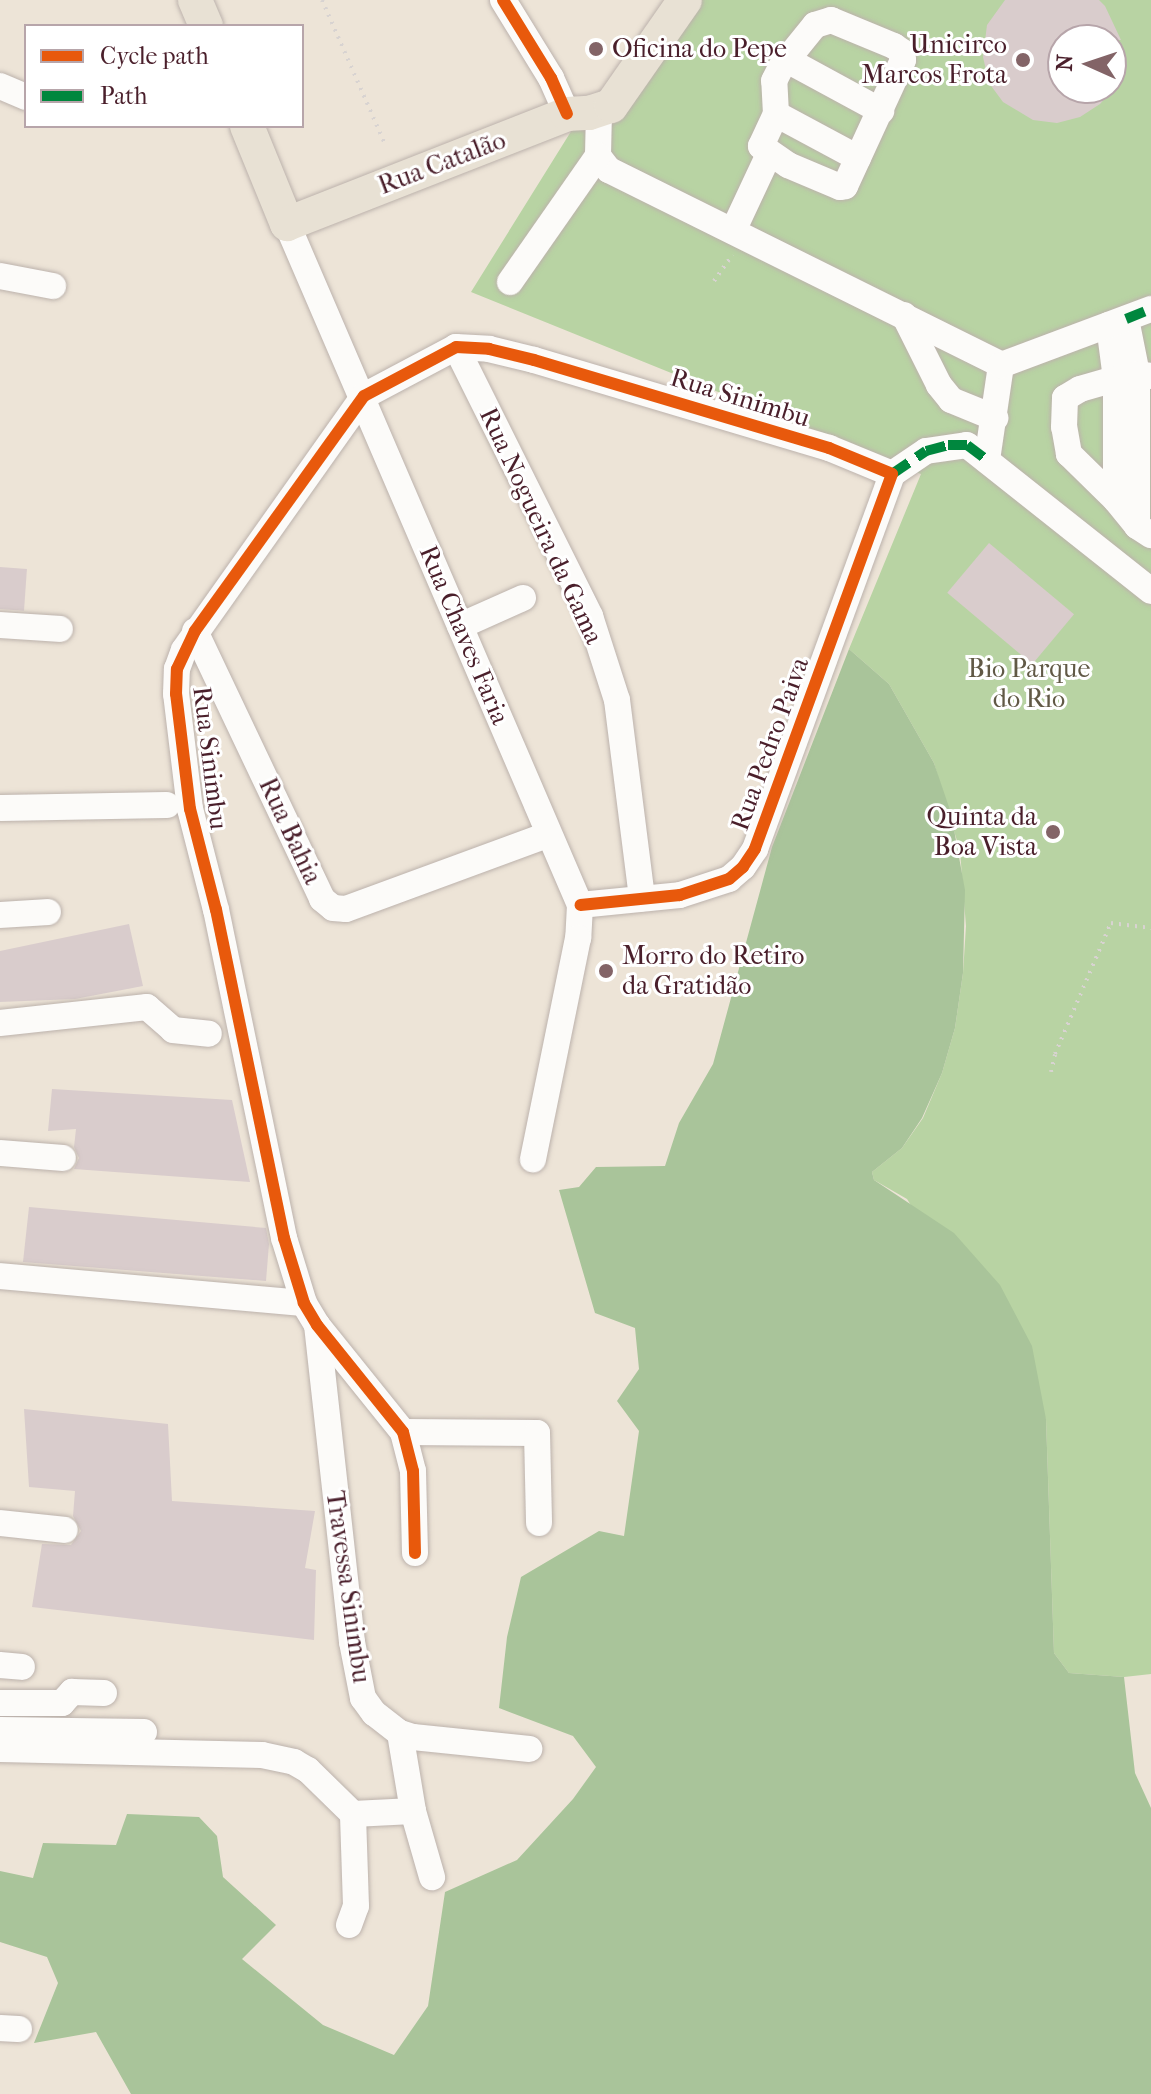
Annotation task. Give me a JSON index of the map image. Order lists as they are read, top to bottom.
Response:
{
  "streets": {
    "main road": ["Rua Catalão", "Rua Chaves Faria"],
    "street": [
      "Rua Sinimbu",
      "Rua Nogueira da Gama",
      "Rua Pedro Paiva",
      "Rua Bahia",
      "Travessa Sinimbu"
    ]
  },
  "crossings": [
    ["Rua Catalão", "Rua Chaves Faria"],
    ["Rua Sinimbu", "Rua Nogueira da Gama"],
    ["Rua Sinimbu", "Rua Chaves Faria"],
    ["Rua Sinimbu", "Rua Pedro Paiva"],
    ["Rua Sinimbu", "Rua Bahia"],
    ["Rua Sinimbu", "Travessa Sinimbu"],
    ["Rua Nogueira da Gama", "Rua Pedro Paiva"],
    ["Rua Chaves Faria", "Rua Pedro Paiva"],
    ["Rua Chaves Faria", "Rua Bahia"]
  ],
  "parks": ["Bio Parque do Rio"],
  "places": [
    "Oficina do Pepe",
    "Unicirco Marcos Frota",
    "Quinta da Boa Vista",
    "Morro do Retiro da Gratidão"
  ],
  "legend": ["Cycle path", "Path"],
  "north": "left"
}
